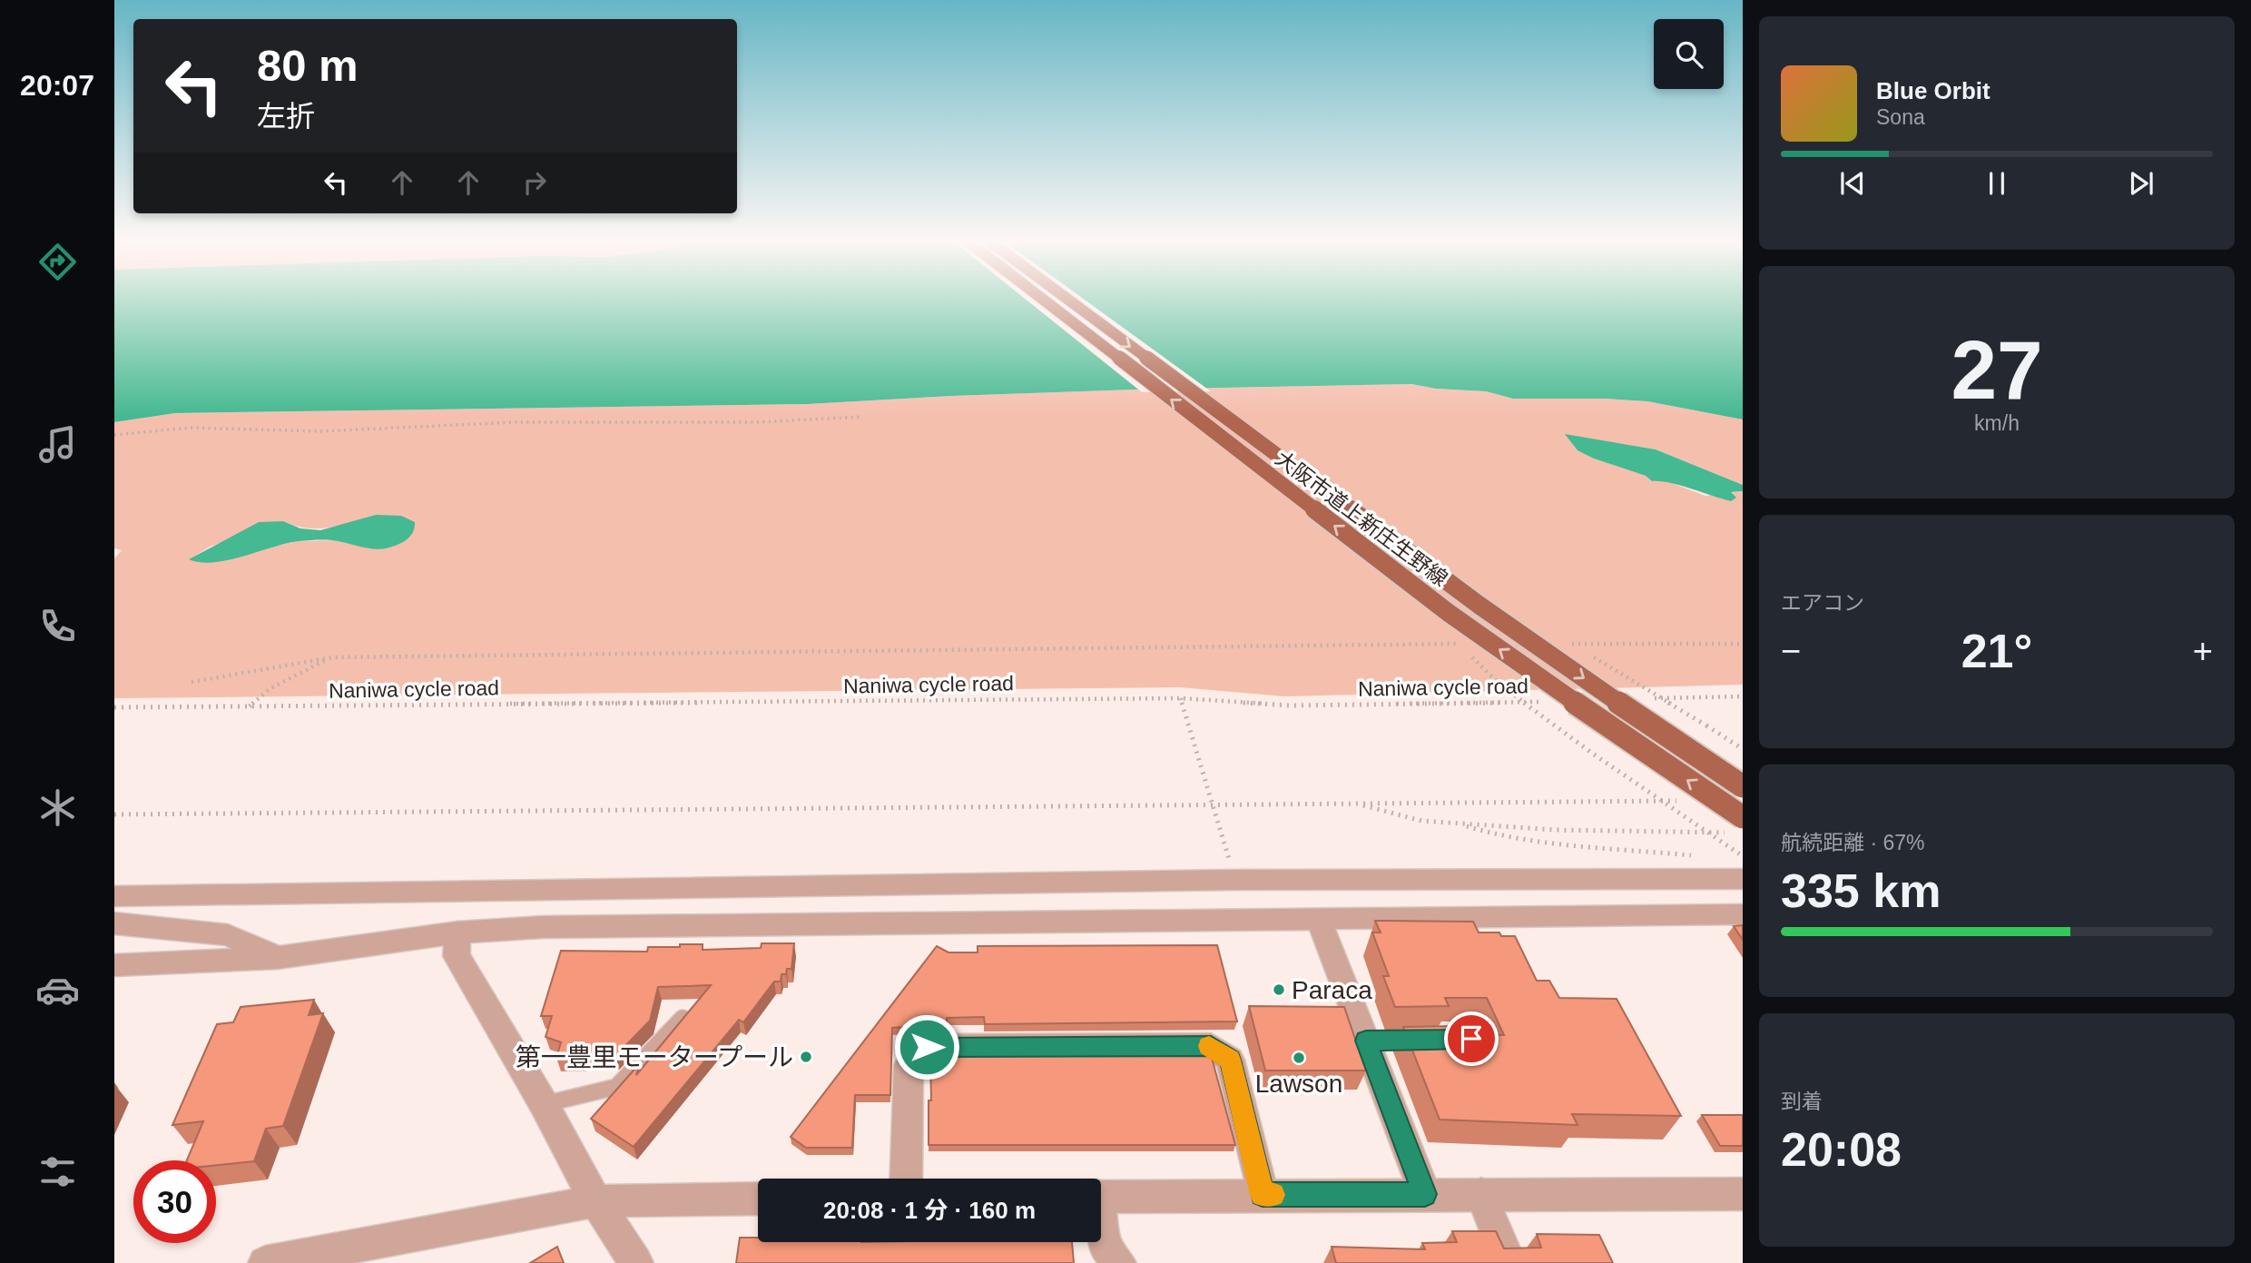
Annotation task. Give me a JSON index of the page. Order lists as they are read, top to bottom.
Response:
{
  "streets": {
    "main road": ["大阪市道上新庄生野線"],
    "path": ["Naniwa cycle road"]
  },
  "places": ["Paraca", "第一豊里モータープール", "Lawson"],
  "page": {
    "tabs": "20:07",
    "turn": ["80 m", "左折"],
    "song": ["Blue Orbit", "Sona"],
    "tile": [
      ["27", "km/h"],
      "エアコン",
      ["航続距離 · 67%", "335 km"],
      ["到着", "20:08"]
    ],
    "heat": ["−", "21°", "+"],
    "limit": "30",
    "trip": "20:08 · 1 分 · 160 m"
  }
}
